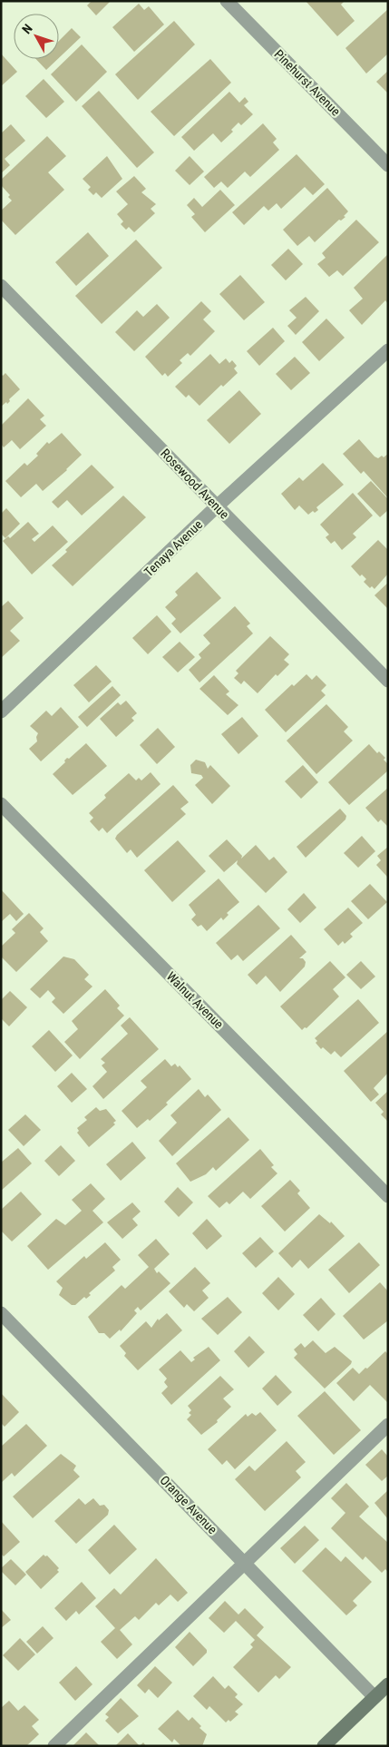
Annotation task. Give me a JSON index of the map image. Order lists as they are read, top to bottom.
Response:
{
  "streets": {
    "street": [
      "Pinehurst Avenue",
      "Rosewood Avenue",
      "Tenaya Avenue",
      "Walnut Avenue",
      "Orange Avenue"
    ]
  },
  "crossings": [
    ["Rosewood Avenue", "Tenaya Avenue"]
  ],
  "north": "top left"
}
